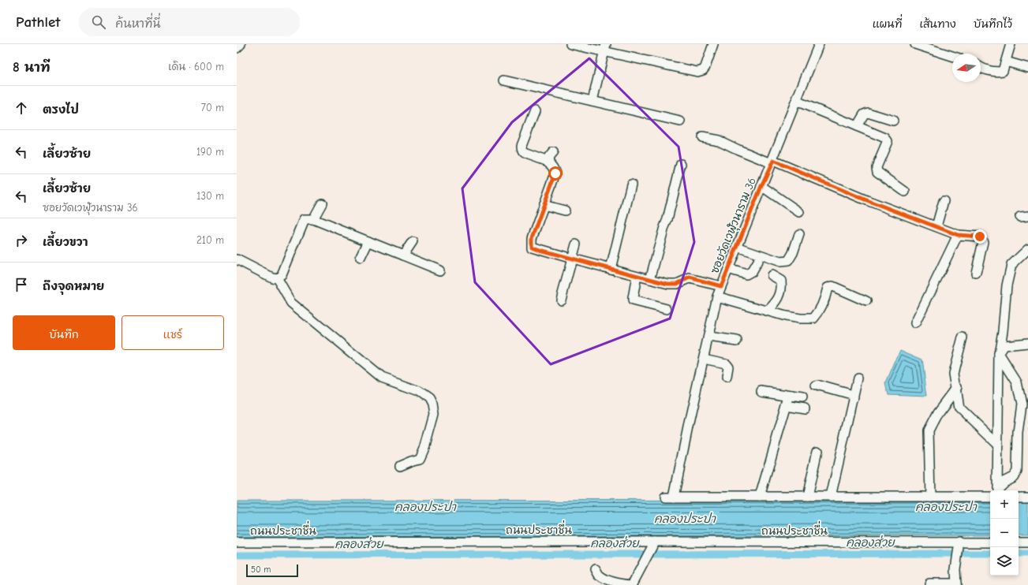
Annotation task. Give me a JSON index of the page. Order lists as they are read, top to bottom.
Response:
{
  "streets": {
    "street": ["ซอยวัดเวฬุวนาราม 36", "ถนนประชาชื่น"]
  },
  "water": ["คลองประปา", "คลองส่วย"],
  "scale_bar": "50 m",
  "north": "left",
  "page": {
    "header": "Pathlet",
    "search": "ค้นหาที่นี่",
    "nav": ["แผนที่", "เส้นทาง", "บันทึกไว้"],
    "heading": ["8 นาที", "เดิน · 600 m"],
    "list": [
      ["ตรงไป", "70 m"],
      ["เลี้ยวซ้าย", "190 m"],
      ["เลี้ยวซ้าย", "ซอยวัดเวฬุวนาราม 36", "130 m"],
      ["เลี้ยวขวา", "210 m"],
      "ถึงจุดหมาย"
    ],
    "buttons": ["บันทึก", "แชร์"],
    "map_buttons": ["+", "−"],
    "scale": "50 m"
  }
}
